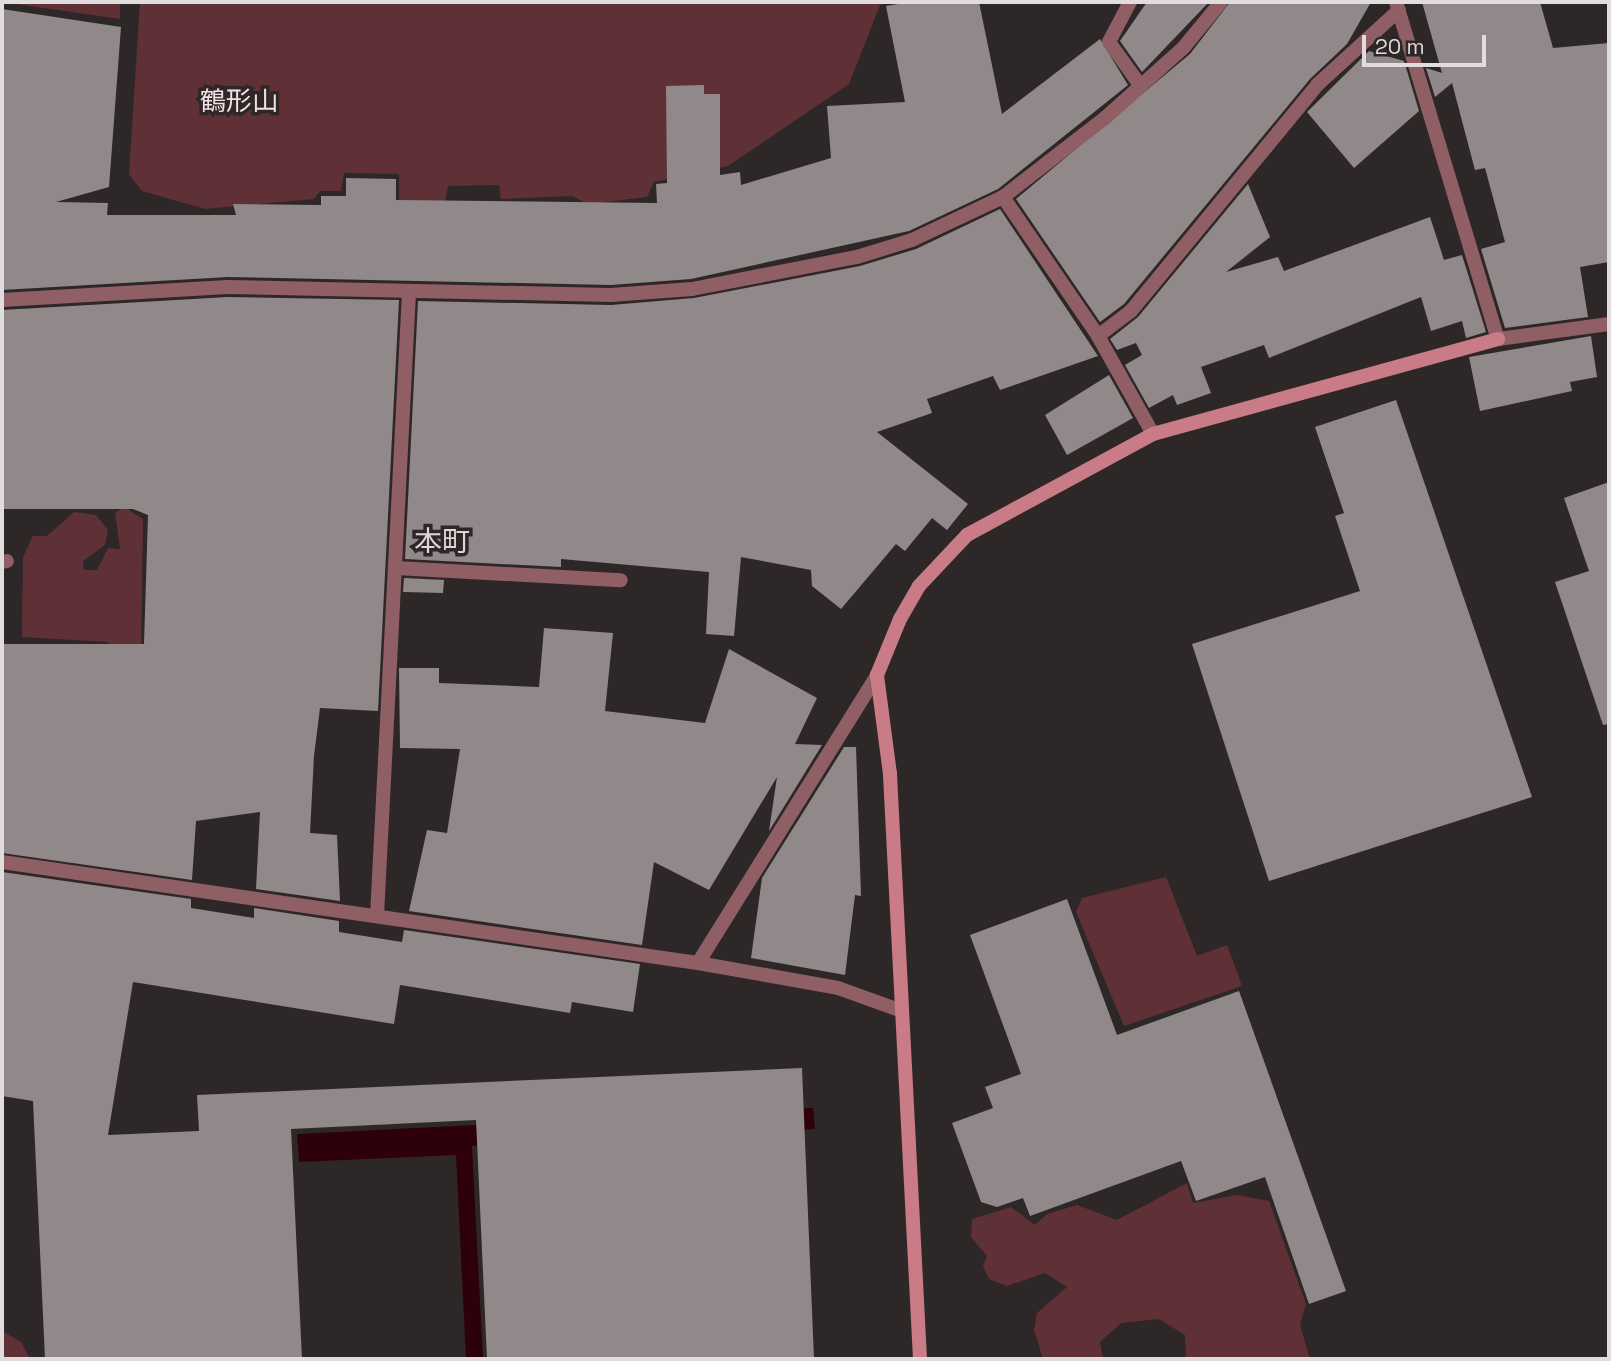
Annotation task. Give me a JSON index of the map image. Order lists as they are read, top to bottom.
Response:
{
  "districts": ["本町"],
  "parks": ["鶴形山"],
  "scale_bar": "20 m"
}
